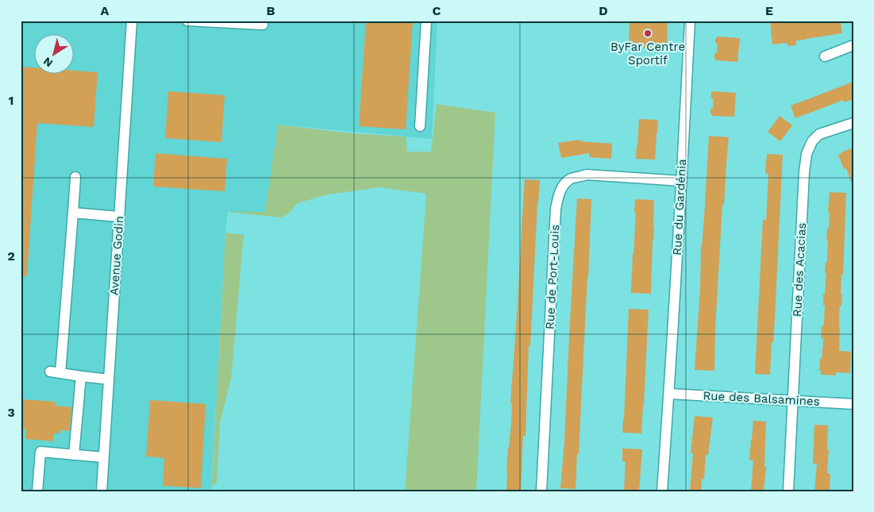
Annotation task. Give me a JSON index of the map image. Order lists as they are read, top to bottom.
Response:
{
  "streets": {
    "street": [
      "Rue du Gardénia",
      "Avenue Godin",
      "Rue des Acacias",
      "Rue de Port-Louis",
      "Rue des Balsamines"
    ]
  },
  "crossings": [
    ["Rue du Gardénia", "Rue de Port-Louis"],
    ["Rue du Gardénia", "Rue des Balsamines"],
    ["Rue des Acacias", "Rue des Balsamines"]
  ],
  "places": ["ByFar Centre Sportif"],
  "north": "bottom left",
  "grid": {
    "columns": [
      "A",
      "B",
      "C",
      "D",
      "E"
    ],
    "rows": ["1", "2", "3"]
  }
}
